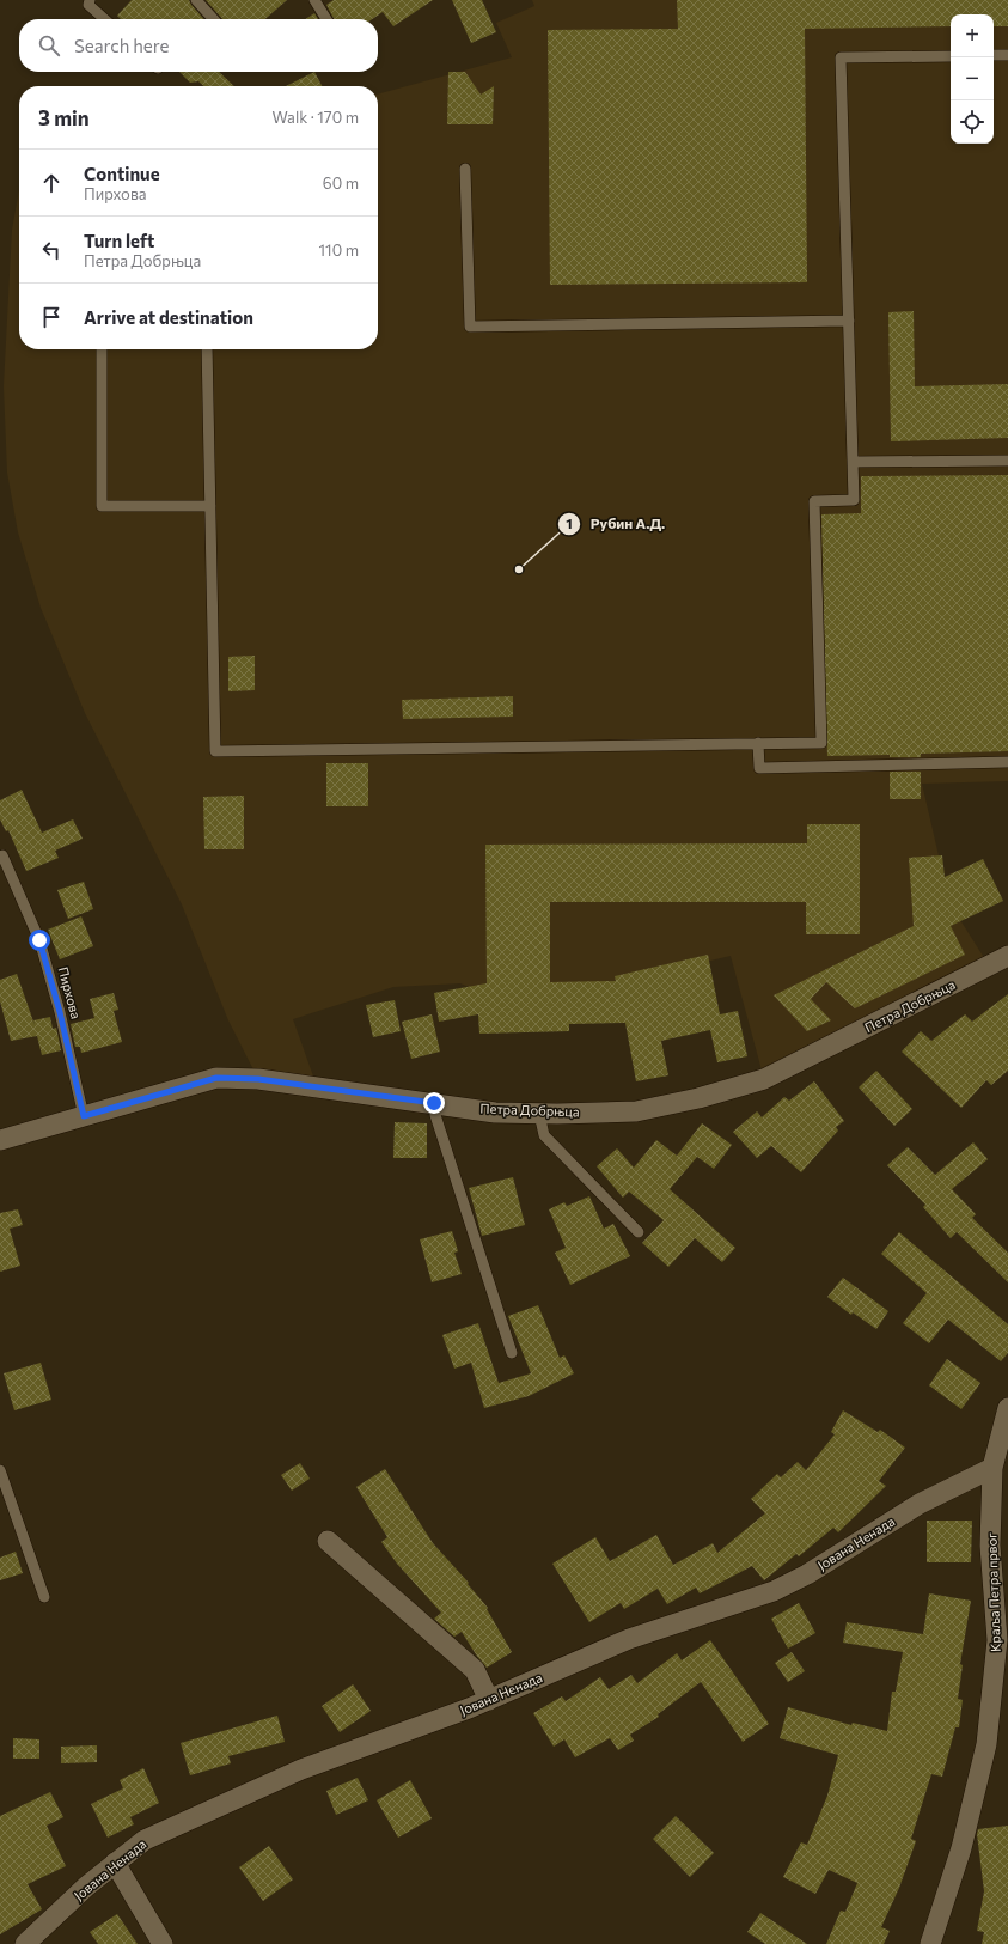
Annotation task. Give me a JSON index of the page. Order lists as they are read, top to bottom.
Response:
{
  "streets": {
    "street": ["Петра Добрњца", "Јована Ненада", "Краља Петра првог"],
    "lane": ["Пирхова"]
  },
  "crossings": [
    ["Пирхова", "Петра Добрњца"],
    ["Јована Ненада", "Краља Петра првог"]
  ],
  "places": ["Рубин А.Д."],
  "page": {
    "map_buttons": ["+", "−"],
    "search": "Search here",
    "heading": ["3 min", "Walk · 170 m"],
    "list": [
      ["Continue", "Пирхова", "60 m"],
      ["Turn left", "Петра Добрњца", "110 m"],
      "Arrive at destination"
    ]
  }
}
